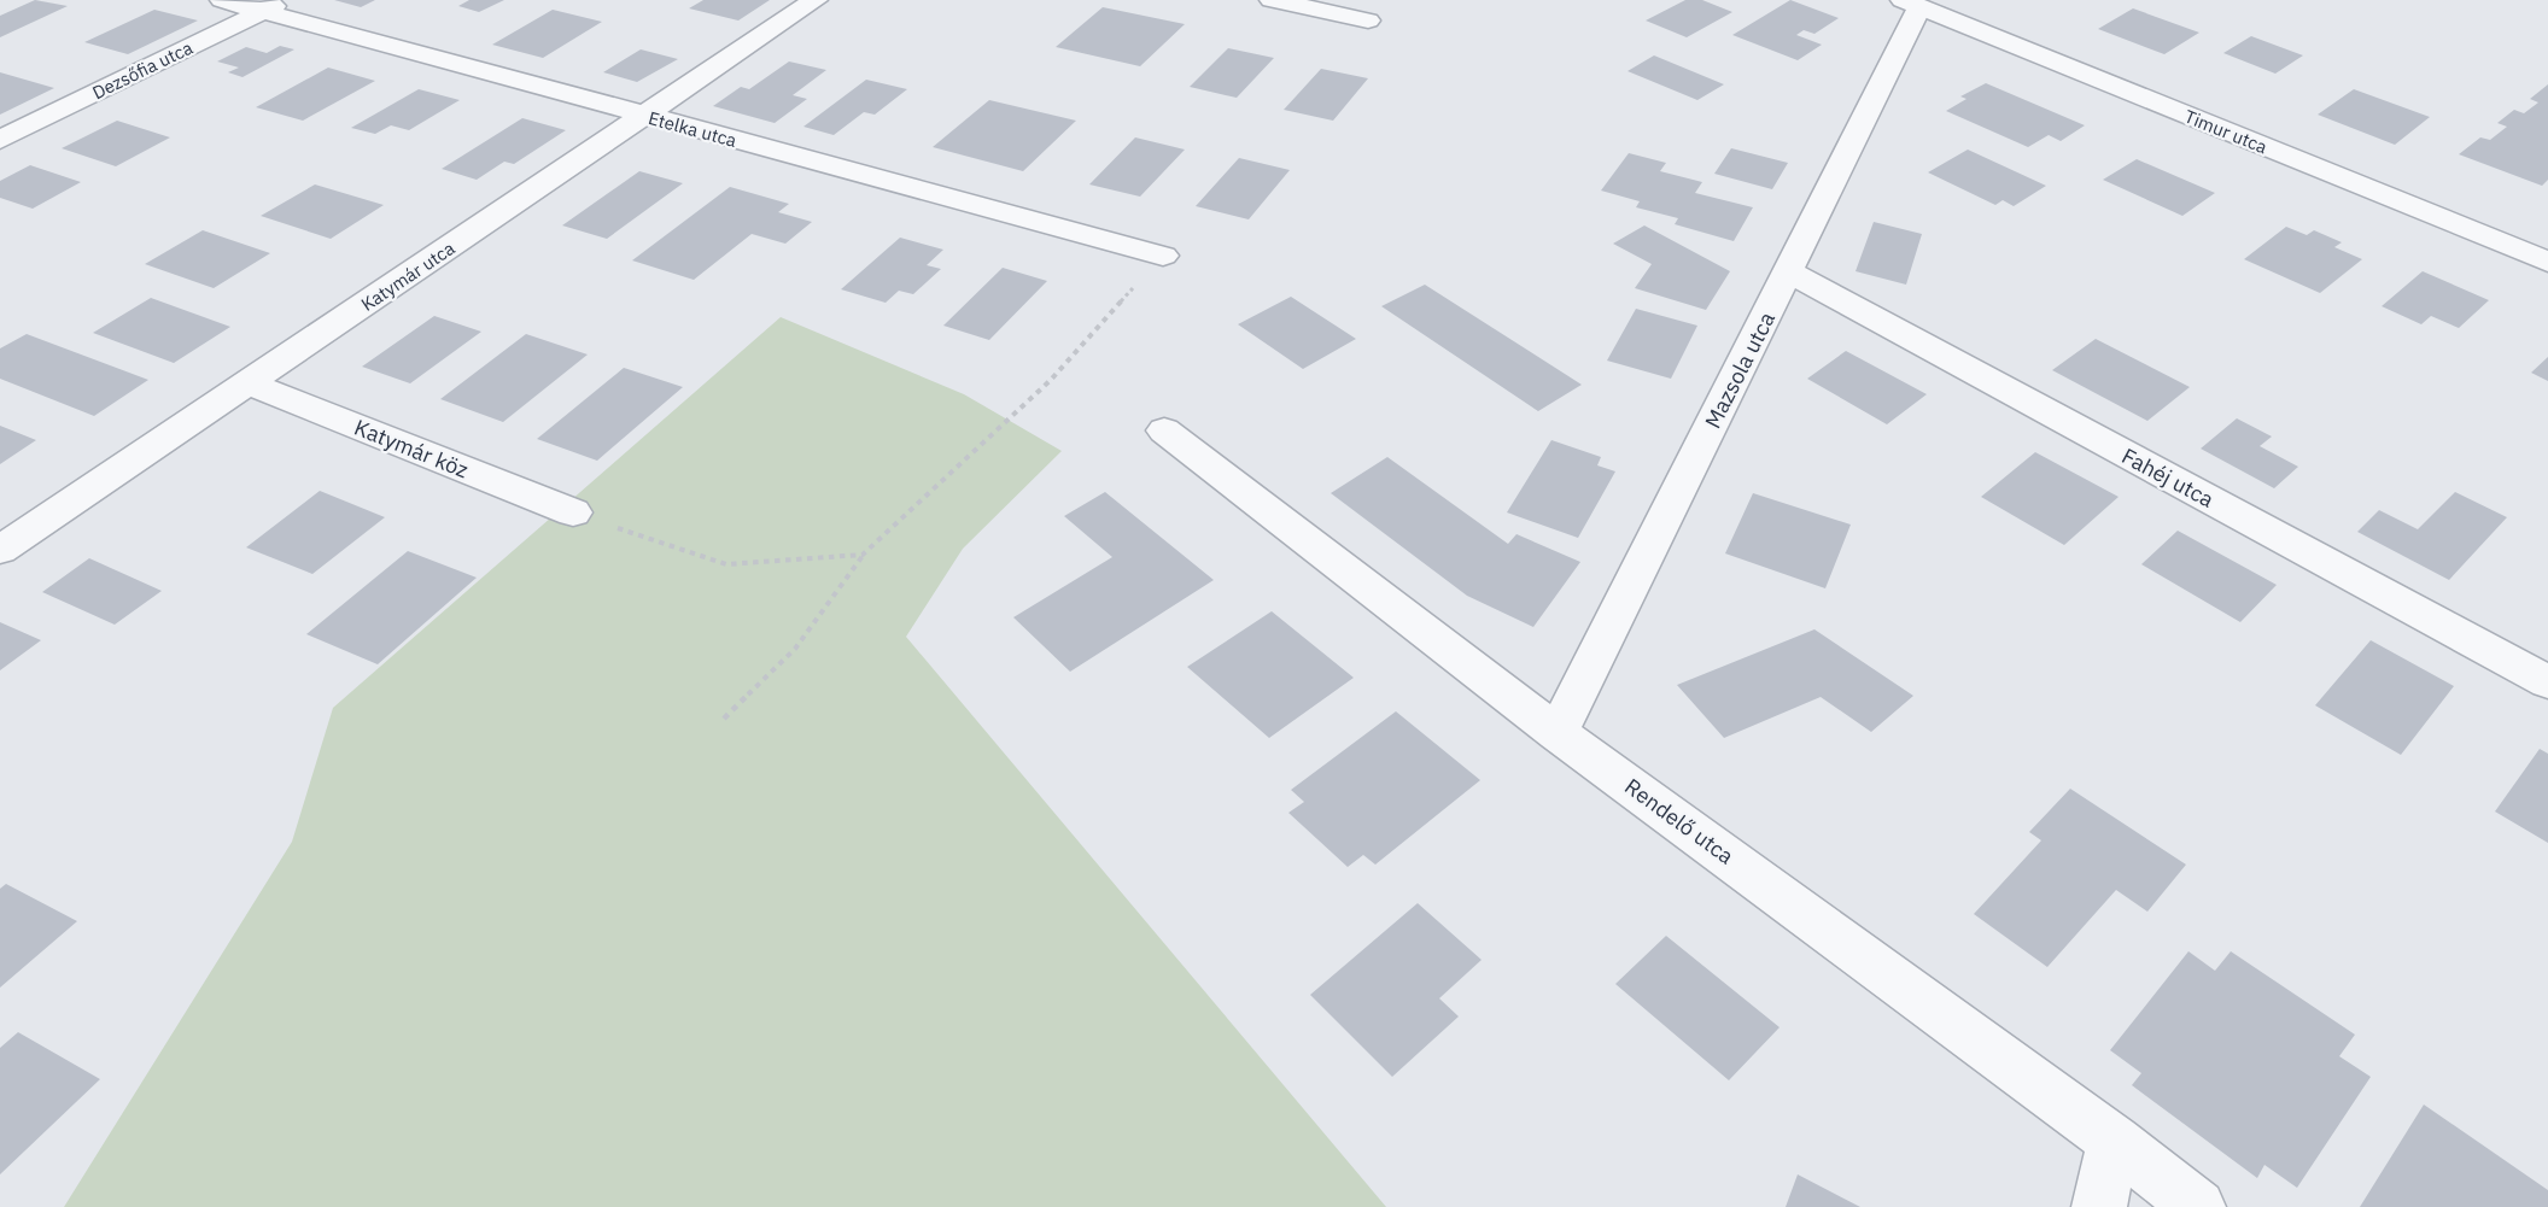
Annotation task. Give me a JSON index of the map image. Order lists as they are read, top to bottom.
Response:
{
  "streets": {
    "street": [
      "Dezsőfia utca",
      "Etelka utca",
      "Timur utca",
      "Katymár utca",
      "Mazsola utca",
      "Katymár köz",
      "Fahéj utca",
      "Rendelő utca"
    ]
  },
  "crossings": [
    ["Dezsőfia utca", "Etelka utca"],
    ["Etelka utca", "Katymár utca"],
    ["Timur utca", "Mazsola utca"],
    ["Katymár utca", "Katymár köz"],
    ["Mazsola utca", "Fahéj utca"],
    ["Mazsola utca", "Rendelő utca"]
  ]
}
